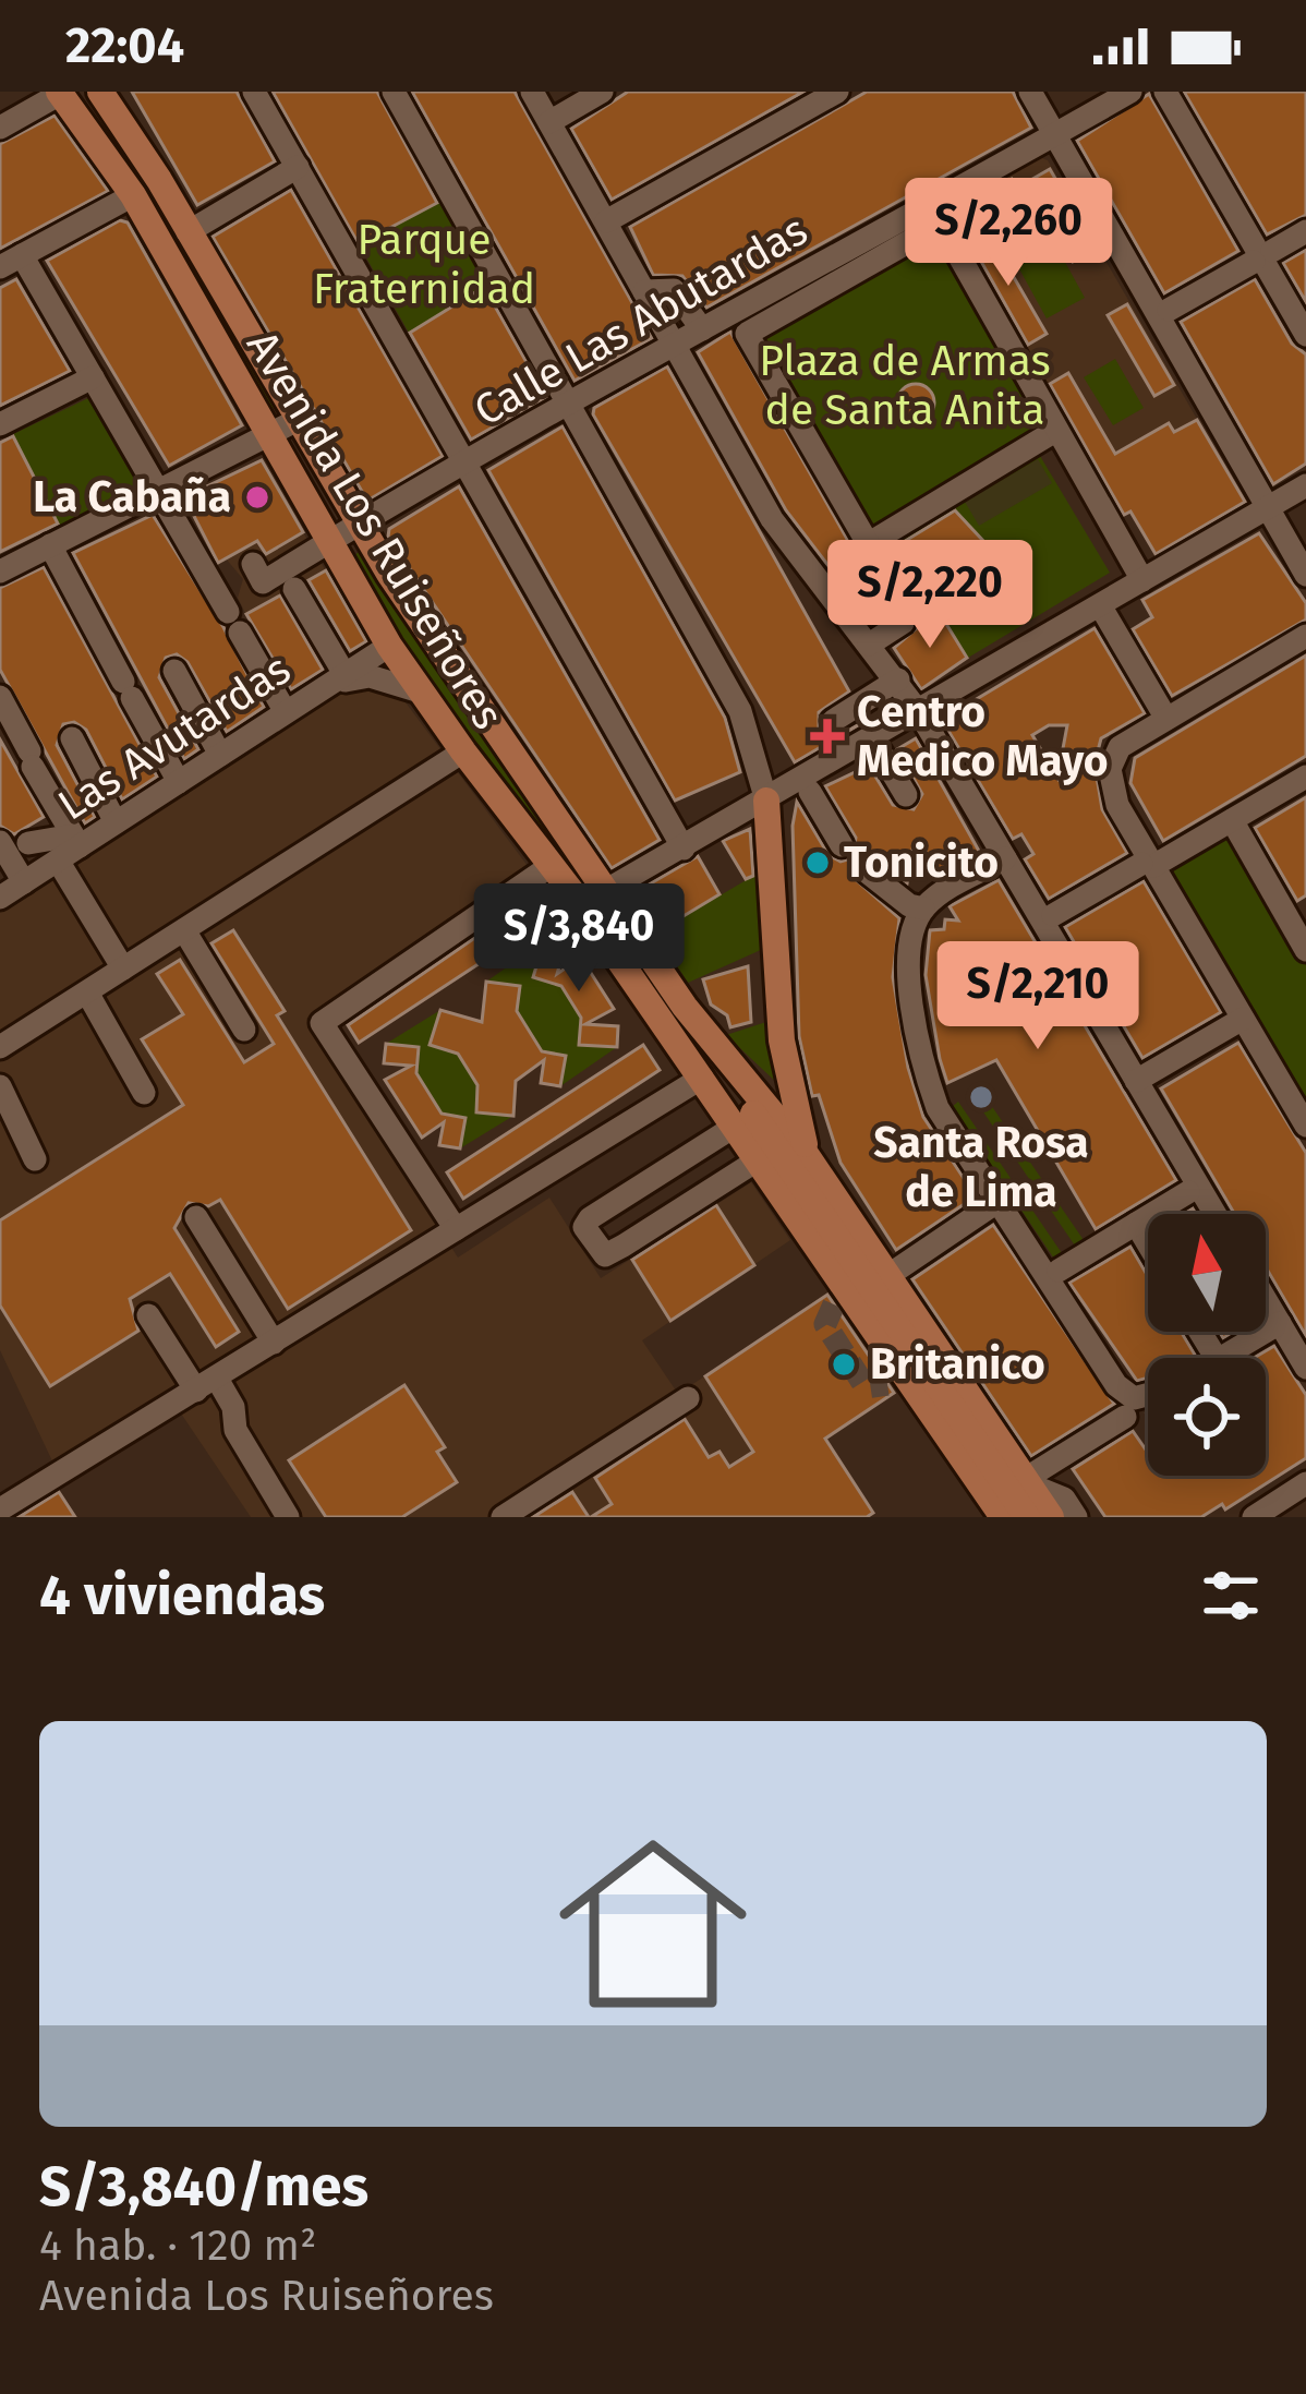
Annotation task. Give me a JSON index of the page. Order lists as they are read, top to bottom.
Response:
{
  "streets": {
    "main road": ["Avenida Los Ruiseñores"],
    "street": ["Calle Las Abutardas", "Las Avutardas"]
  },
  "crossings": [
    ["Calle Las Abutardas", "Avenida Los Ruiseñores"],
    ["Avenida Los Ruiseñores", "Las Avutardas"]
  ],
  "parks": ["Parque Fraternidad", "Plaza de Armas de Santa Anita"],
  "places": {
    "other": [
      "La Cabaña",
      "Tonicito",
      "Santa Rosa de Lima",
      "Britanico"
    ],
    "health": ["Centro Medico Mayo"]
  },
  "north": "top",
  "page": {
    "status": "22:04",
    "price": [
      "S/2,260",
      "S/2,220",
      "S/3,840",
      "S/2,210"
    ],
    "heading": "4 viviendas",
    "list": [
      {
        "name": "S/3,840/mes",
        "note": "4 hab. · 120 m² · Avenida Los Ruiseñores"
      }
    ]
  }
}
